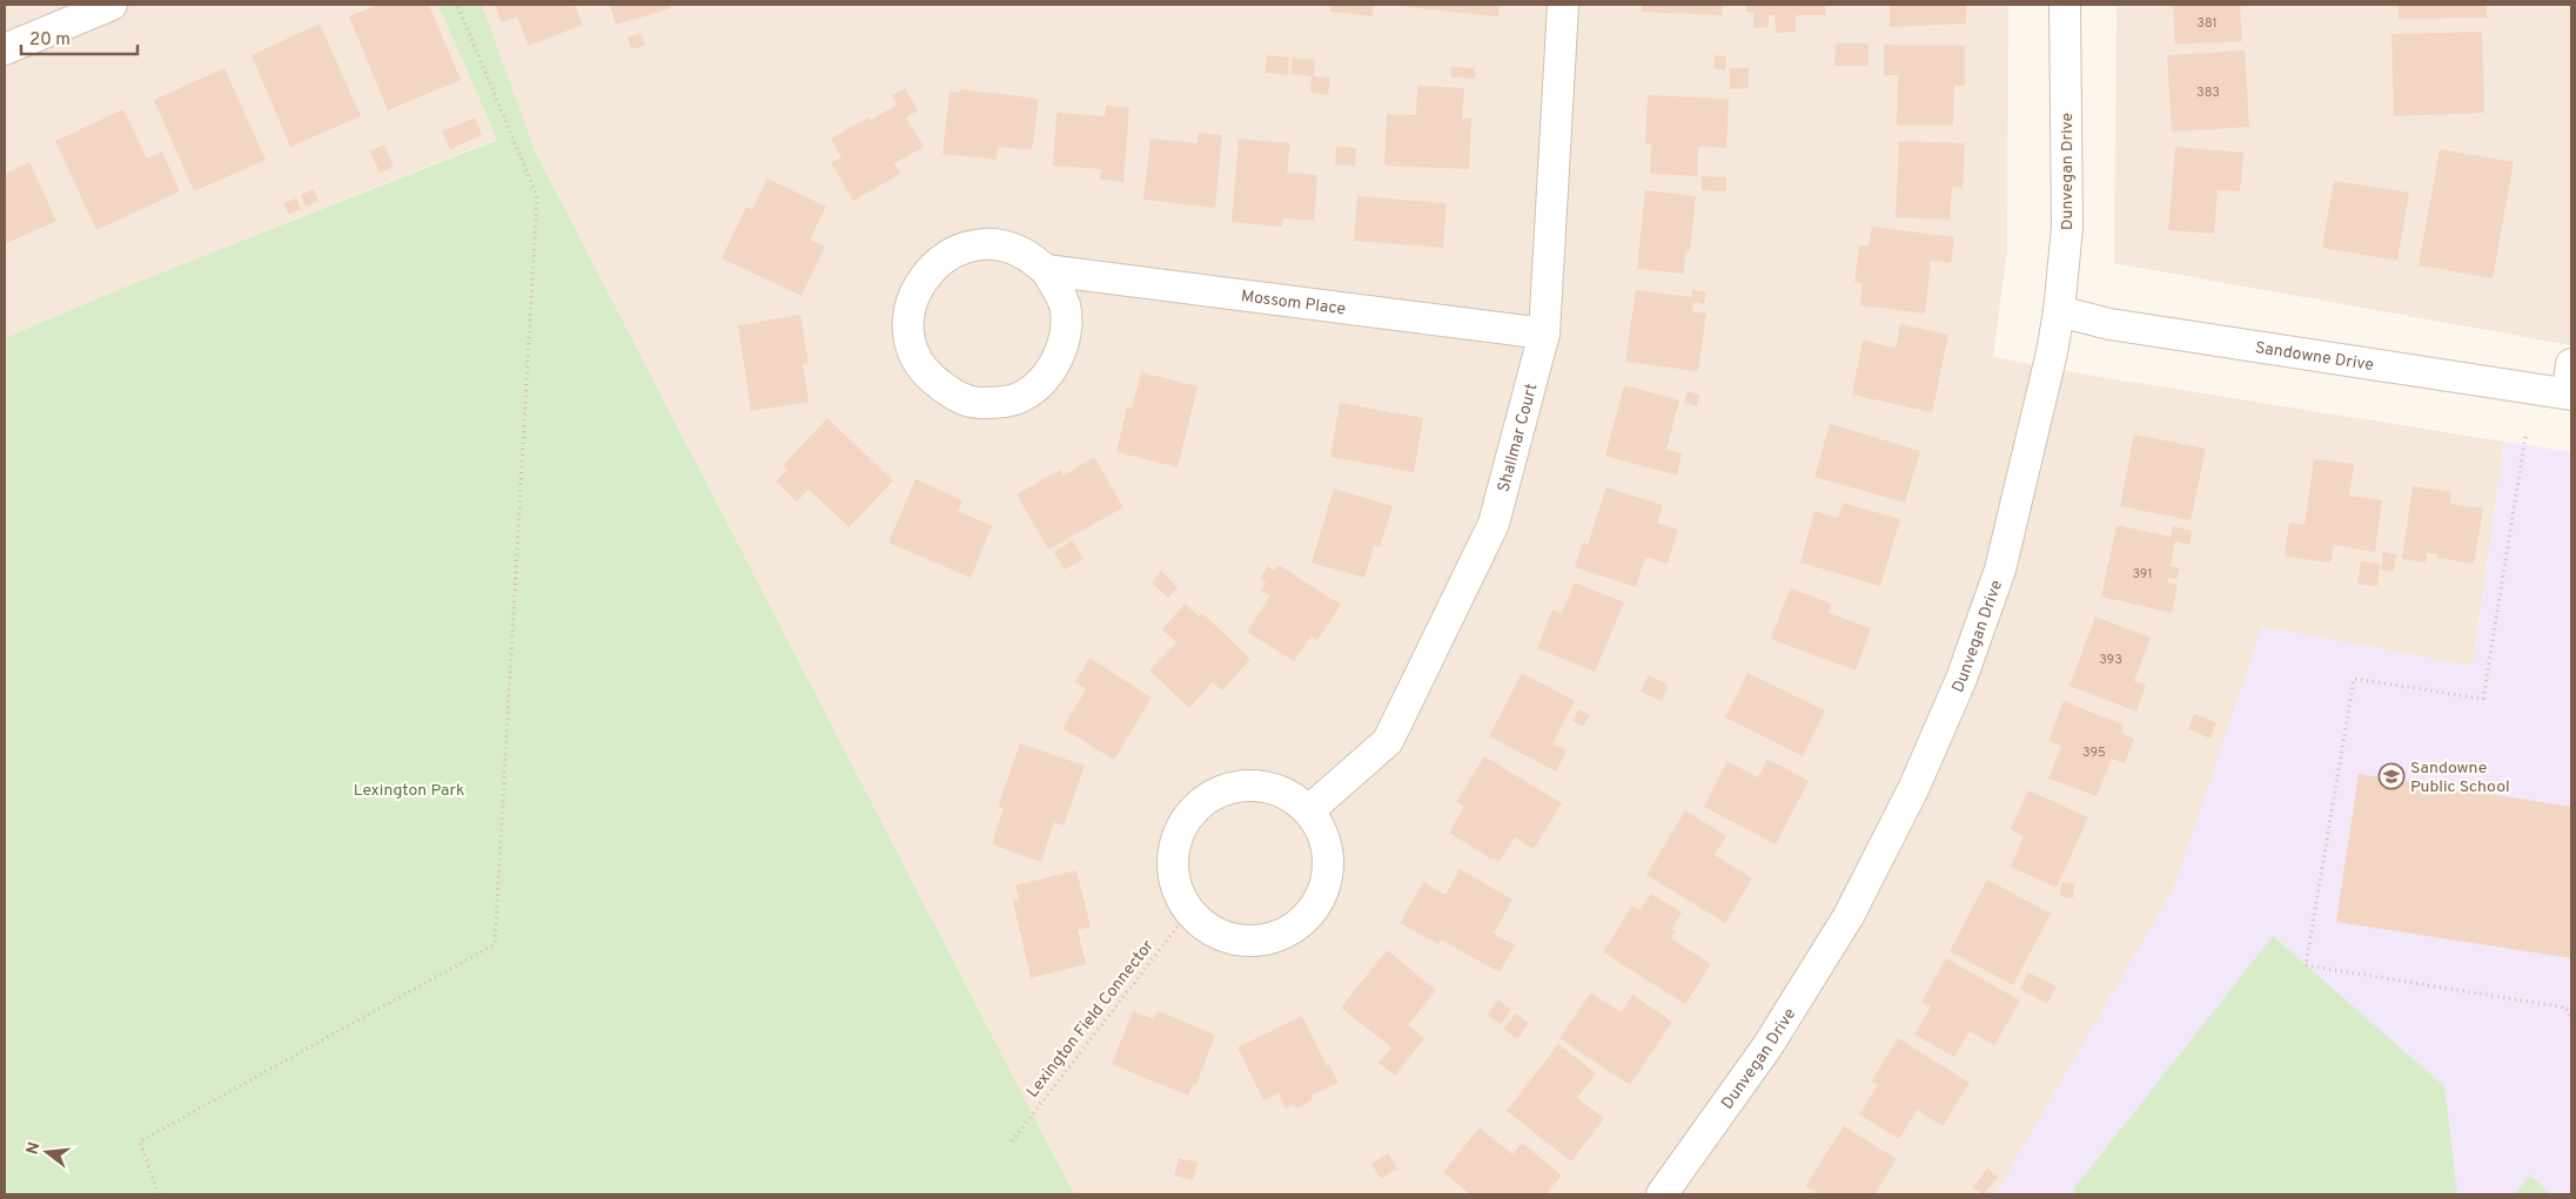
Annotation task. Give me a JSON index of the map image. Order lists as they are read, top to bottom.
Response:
{
  "streets": {
    "street": [
      "Dunvegan Drive",
      "Mossom Place",
      "Sandowne Drive",
      "Shallmar Court"
    ],
    "path": ["Lexington Field Connector"]
  },
  "crossings": [
    ["Dunvegan Drive", "Sandowne Drive"],
    ["Mossom Place", "Shallmar Court"],
    ["Shallmar Court", "Lexington Field Connector"]
  ],
  "parks": ["Lexington Park"],
  "places": {
    "school or university": ["Sandowne Public School"]
  },
  "house_numbers": [
    "381",
    "383",
    "391",
    "393",
    "395"
  ],
  "scale_bar": "20 m",
  "north": "left"
}
